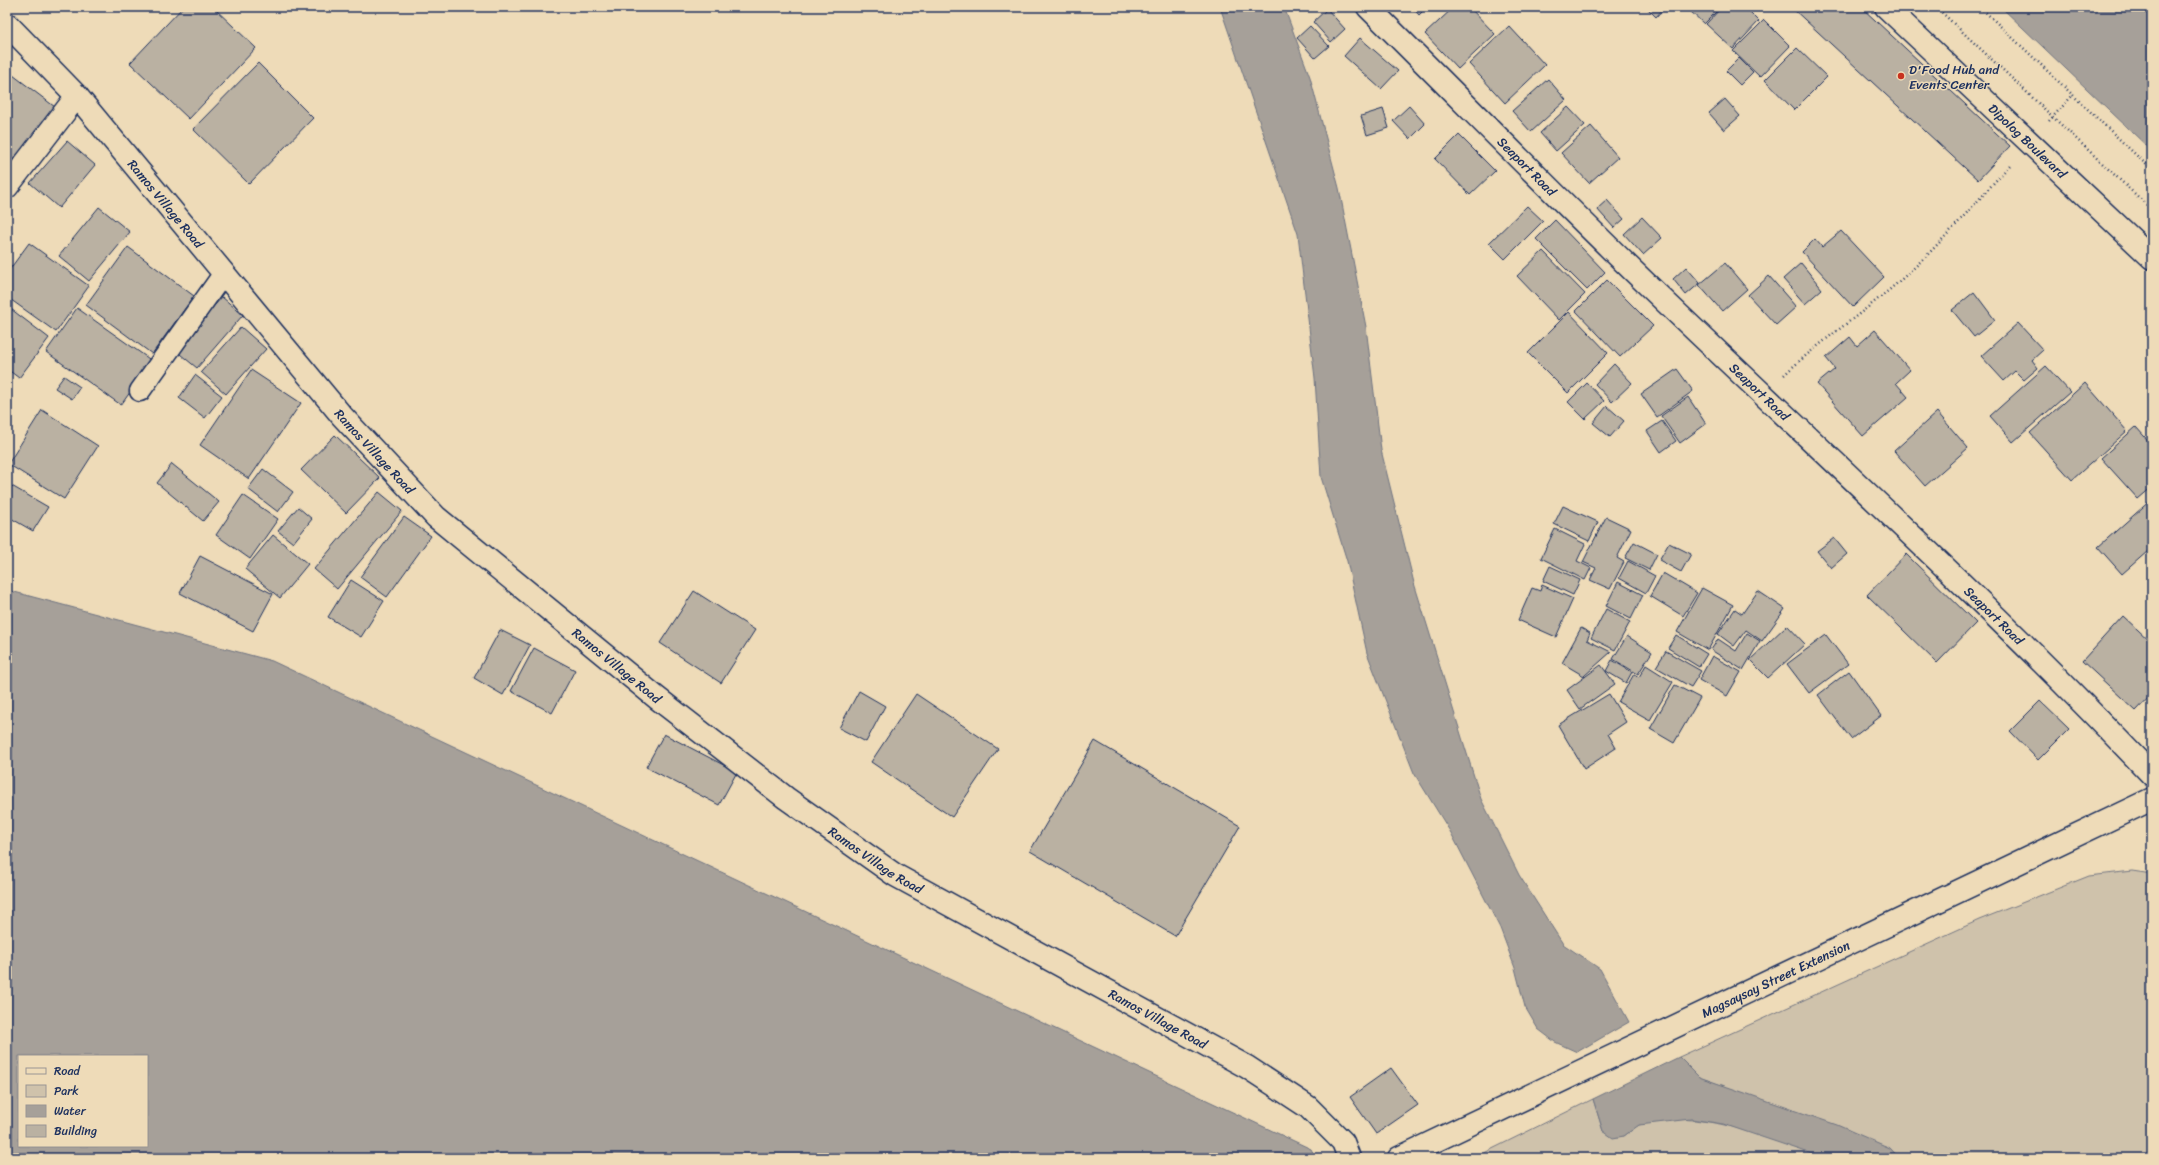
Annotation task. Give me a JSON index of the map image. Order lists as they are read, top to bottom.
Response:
{
  "streets": {
    "street": [
      "Dipolog Boulevard",
      "Seaport Road",
      "Ramos Village Road",
      "Magsaysay Street Extension"
    ]
  },
  "places": ["D'Food Hub and Events Center"],
  "legend": [
    "Road",
    "Park",
    "Water",
    "Building"
  ]
}
